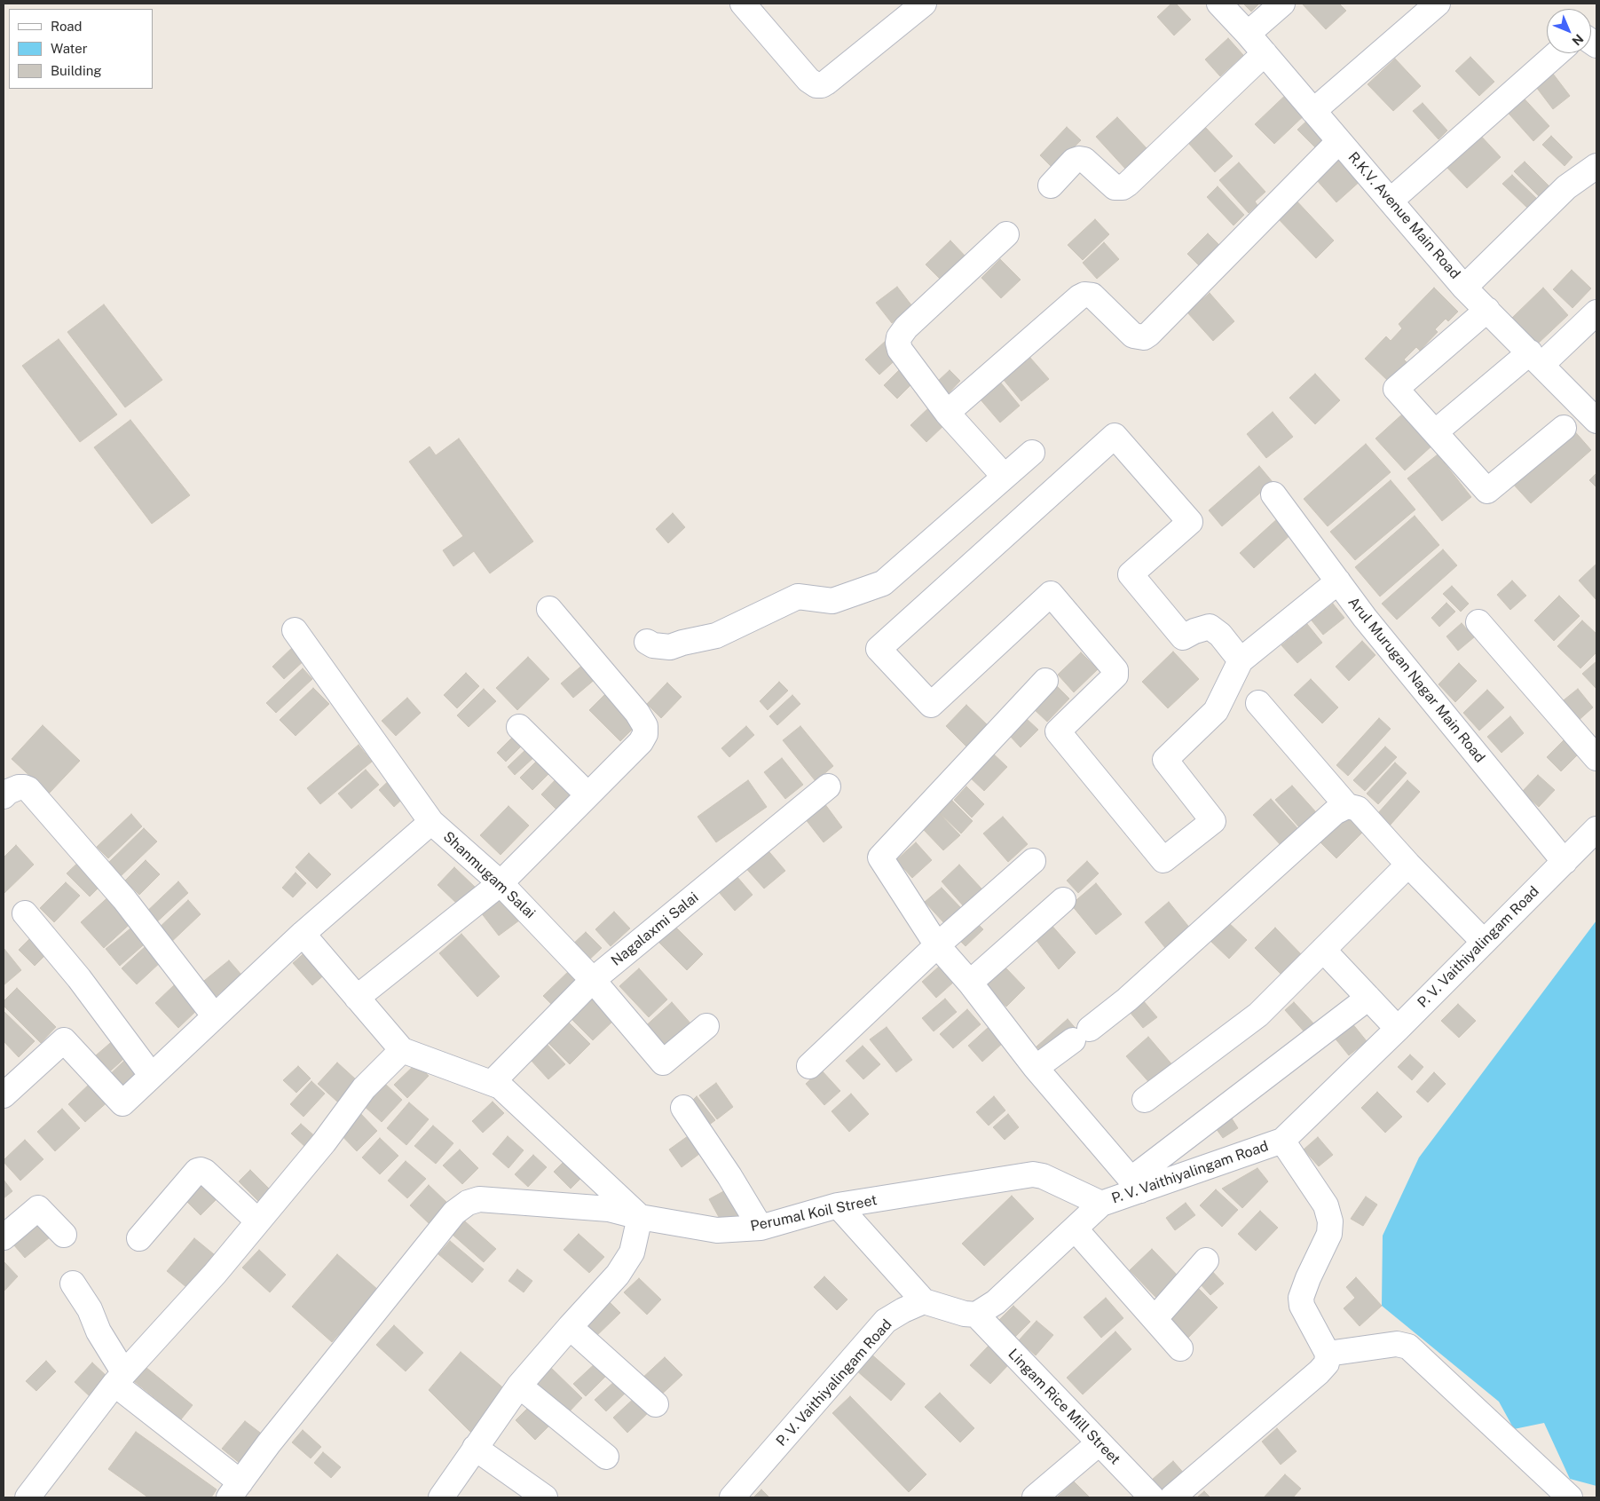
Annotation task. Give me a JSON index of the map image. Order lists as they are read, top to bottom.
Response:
{
  "streets": {
    "street": [
      "R.K.V. Avenue Main Road",
      "Arul Murugan Nagar Main Road",
      "Shanmugam Salai",
      "Nagalaxmi Salai",
      "P. V. Vaithiyalingam Road",
      "Perumal Koil Street",
      "Lingam Rice Mill Street"
    ]
  },
  "crossings": [
    ["Arul Murugan Nagar Main Road", "P. V. Vaithiyalingam Road"],
    ["Shanmugam Salai", "Nagalaxmi Salai"],
    ["P. V. Vaithiyalingam Road", "Perumal Koil Street"],
    ["P. V. Vaithiyalingam Road", "Lingam Rice Mill Street"]
  ],
  "legend": ["Road", "Water", "Building"],
  "north": "bottom right"
}
